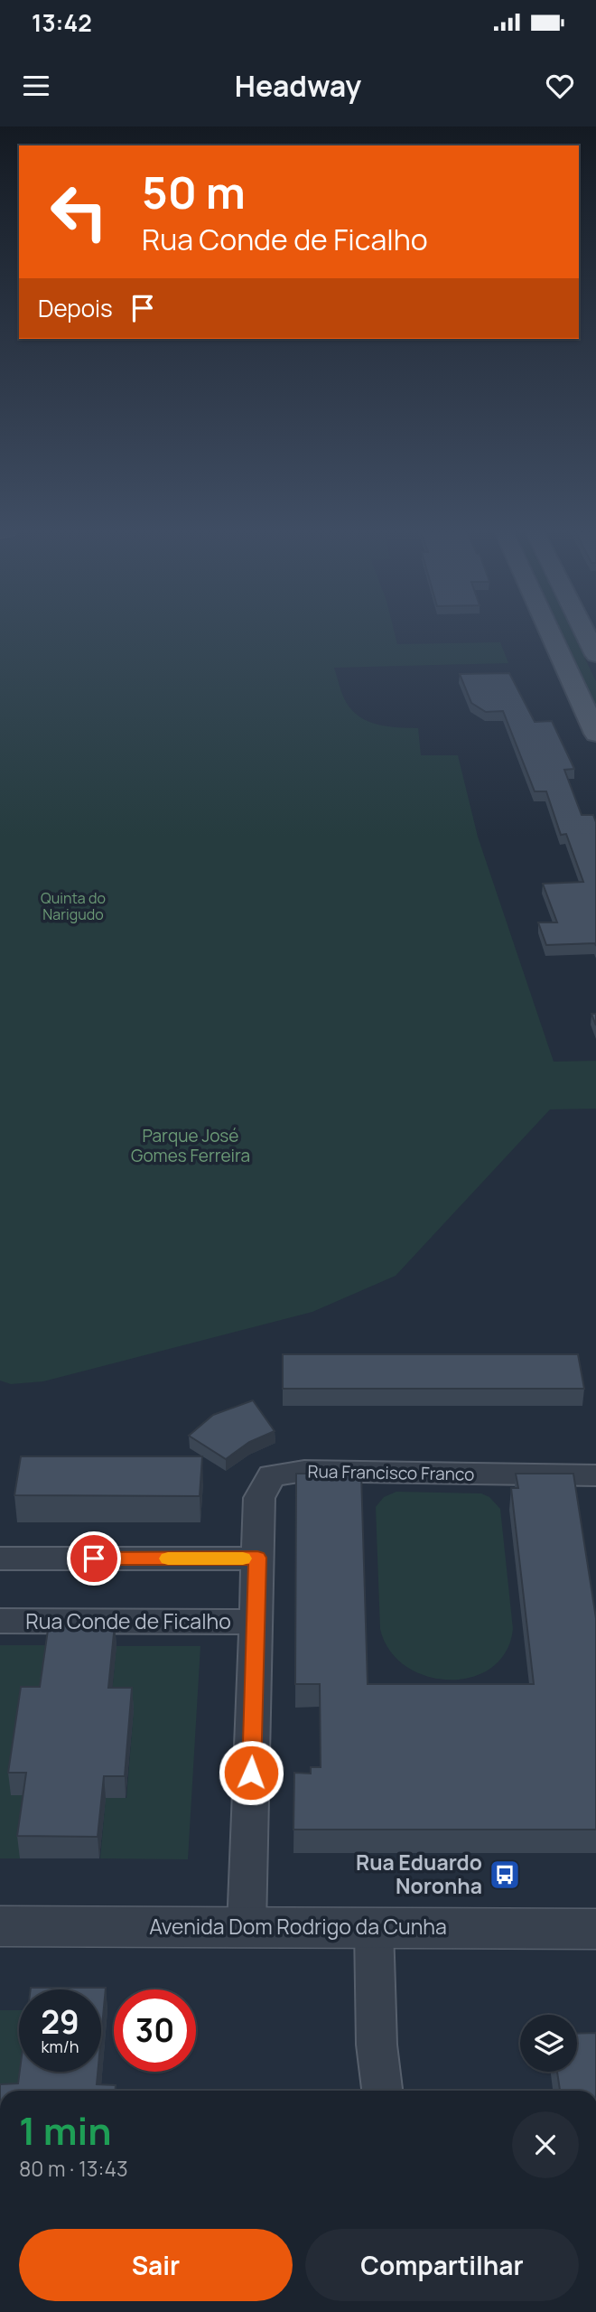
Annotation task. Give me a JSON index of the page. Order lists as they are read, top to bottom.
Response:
{
  "streets": {
    "street": ["Rua Francisco Franco", "Rua Conde de Ficalho", "Avenida Dom Rodrigo da Cunha"]
  },
  "crossings": [
    ["Rua Francisco Franco", "Rua Conde de Ficalho"],
    ["Rua Conde de Ficalho", "Avenida Dom Rodrigo da Cunha"]
  ],
  "parks": ["Quinta do Narigudo", "Parque José Gomes Ferreira"],
  "places": {
    "bus stop": ["Rua Eduardo Noronha"]
  },
  "page": {
    "status": "13:42",
    "header": "Headway",
    "turn": ["50 m", "Rua Conde de Ficalho"],
    "then": "Depois",
    "speed": "29 km/h",
    "limit": "30",
    "heading": ["1 min", "80 m · 13:43"],
    "buttons": ["Sair", "Compartilhar"]
  }
}
